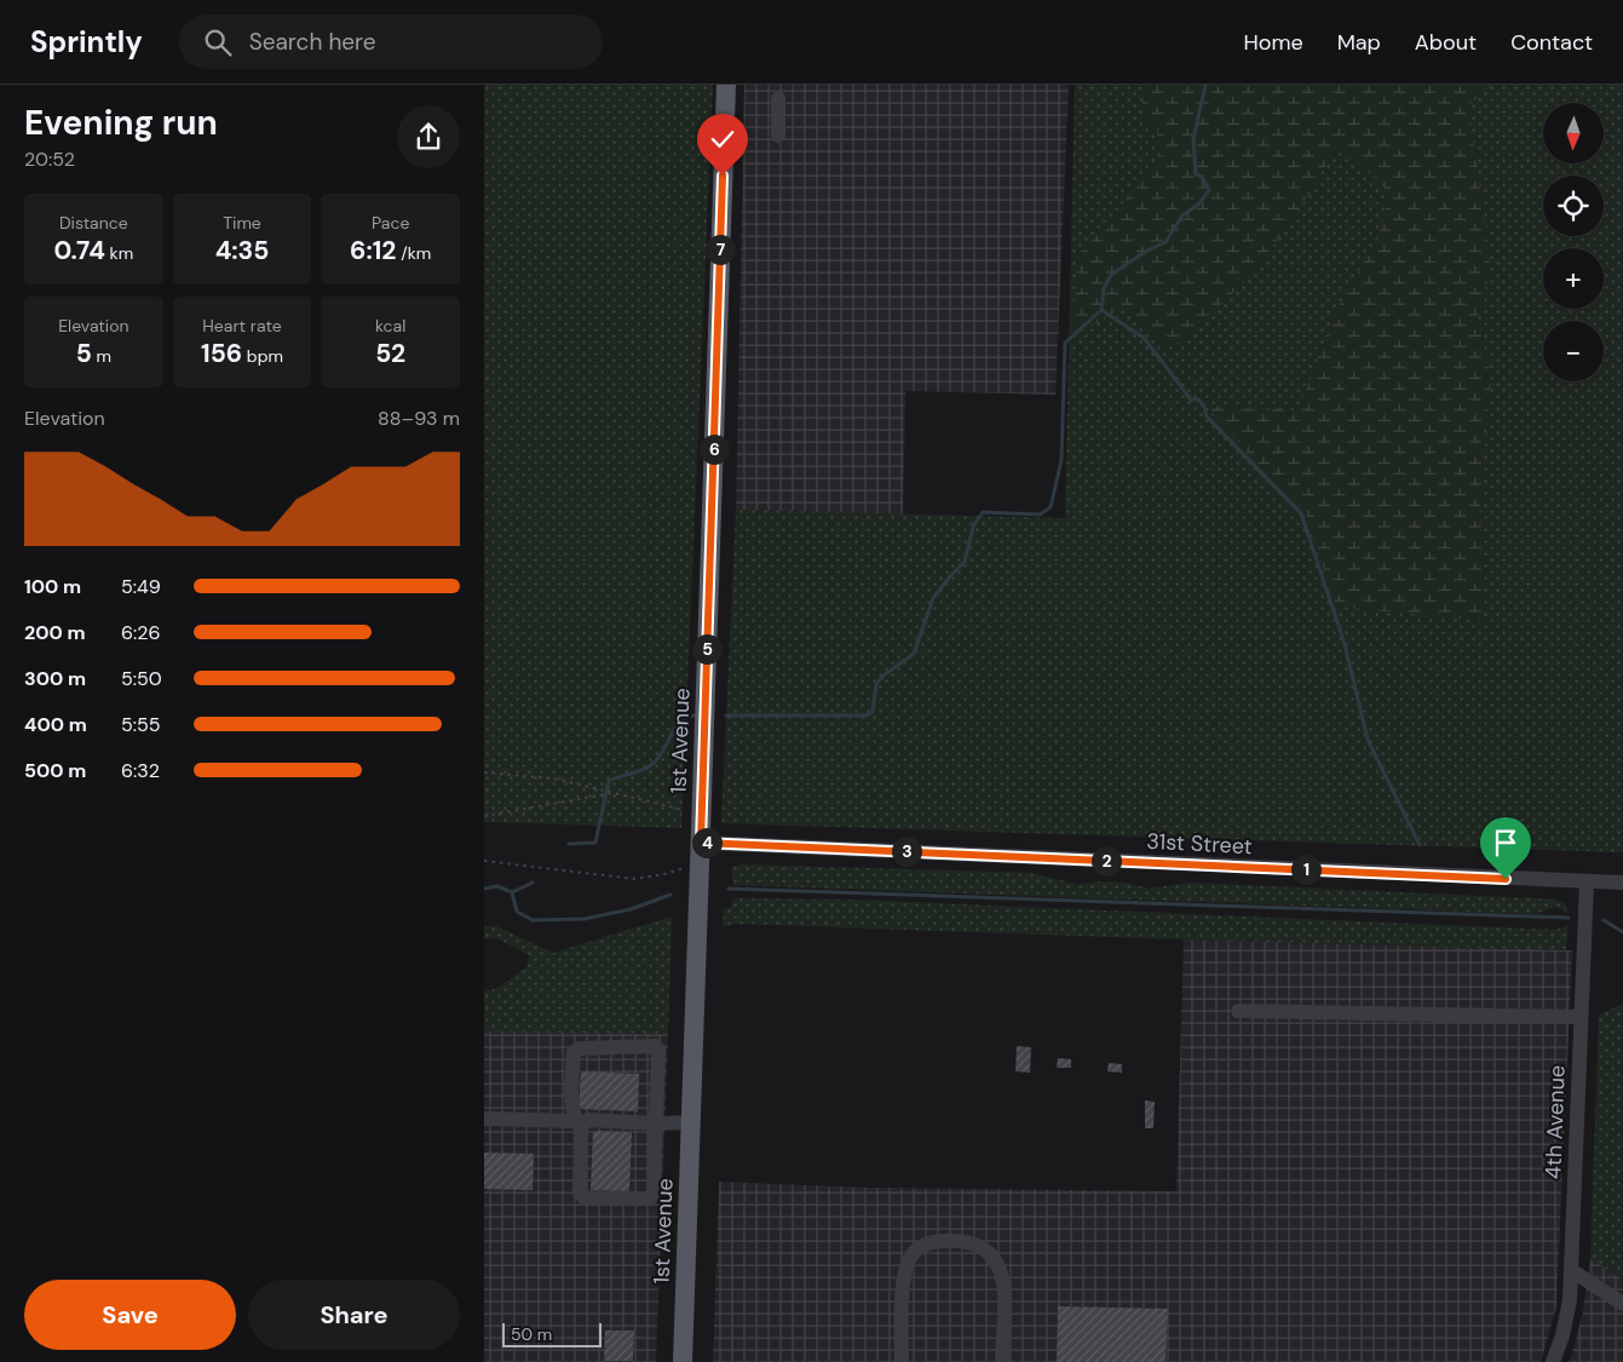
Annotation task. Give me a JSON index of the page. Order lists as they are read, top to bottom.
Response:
{
  "streets": {
    "main road": ["1st Avenue"],
    "street": ["31st Street", "4th Avenue"]
  },
  "crossings": [
    ["1st Avenue", "31st Street"],
    ["31st Street", "4th Avenue"]
  ],
  "scale_bar": "50 m",
  "north": "bottom",
  "page": {
    "header": "Sprintly",
    "search": "Search here",
    "nav": [
      "Home",
      "Map",
      "About",
      "Contact"
    ],
    "heading": ["Evening run", "20:52"],
    "map_buttons": ["+", "−"],
    "stats": [
      ["Distance", "0.74 km"],
      ["Time", "4:35"],
      ["Pace", "6:12 /km"],
      ["Elevation", "5 m"],
      ["Heart rate", "156 bpm"],
      ["kcal", "52"]
    ],
    "pins": [
      "7",
      "6",
      "5",
      "4",
      "3",
      "2",
      "1"
    ],
    "chart": ["Elevation", "88–93 m"],
    "list": [
      {
        "name": "100 m",
        "note": "5:49"
      },
      {
        "name": "200 m",
        "note": "6:26"
      },
      {
        "name": "300 m",
        "note": "5:50"
      },
      {
        "name": "400 m",
        "note": "5:55"
      },
      {
        "name": "500 m",
        "note": "6:32"
      }
    ],
    "buttons": ["Save", "Share"],
    "scale": "50 m"
  }
}
